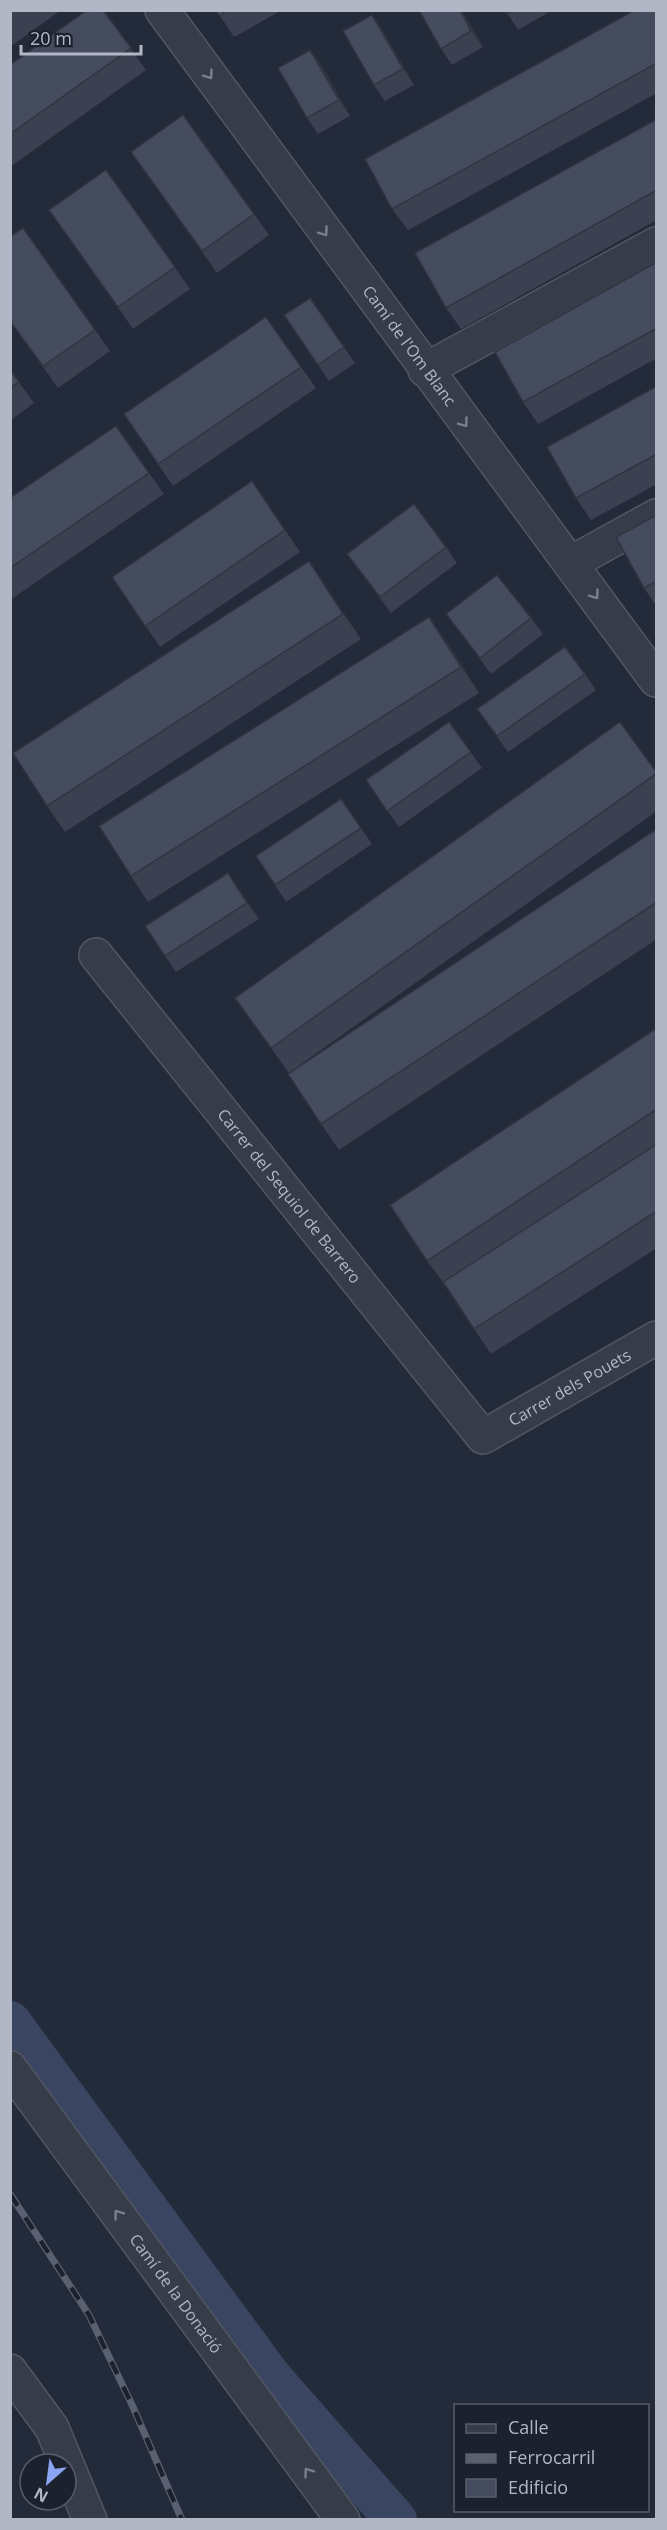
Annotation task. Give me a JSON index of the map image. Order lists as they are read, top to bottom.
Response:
{
  "streets": {
    "street": [
      "Camí de l'Om Blanc",
      "Carrer del Sequiol de Barrero",
      "Carrer dels Pouets",
      "Camí de la Donació"
    ]
  },
  "crossings": [
    ["Carrer del Sequiol de Barrero", "Carrer dels Pouets"]
  ],
  "one_way": ["Camí de l'Om Blanc"],
  "legend": ["Calle", "Ferrocarril", "Edificio"],
  "scale_bar": "20 m",
  "north": "bottom left"
}
